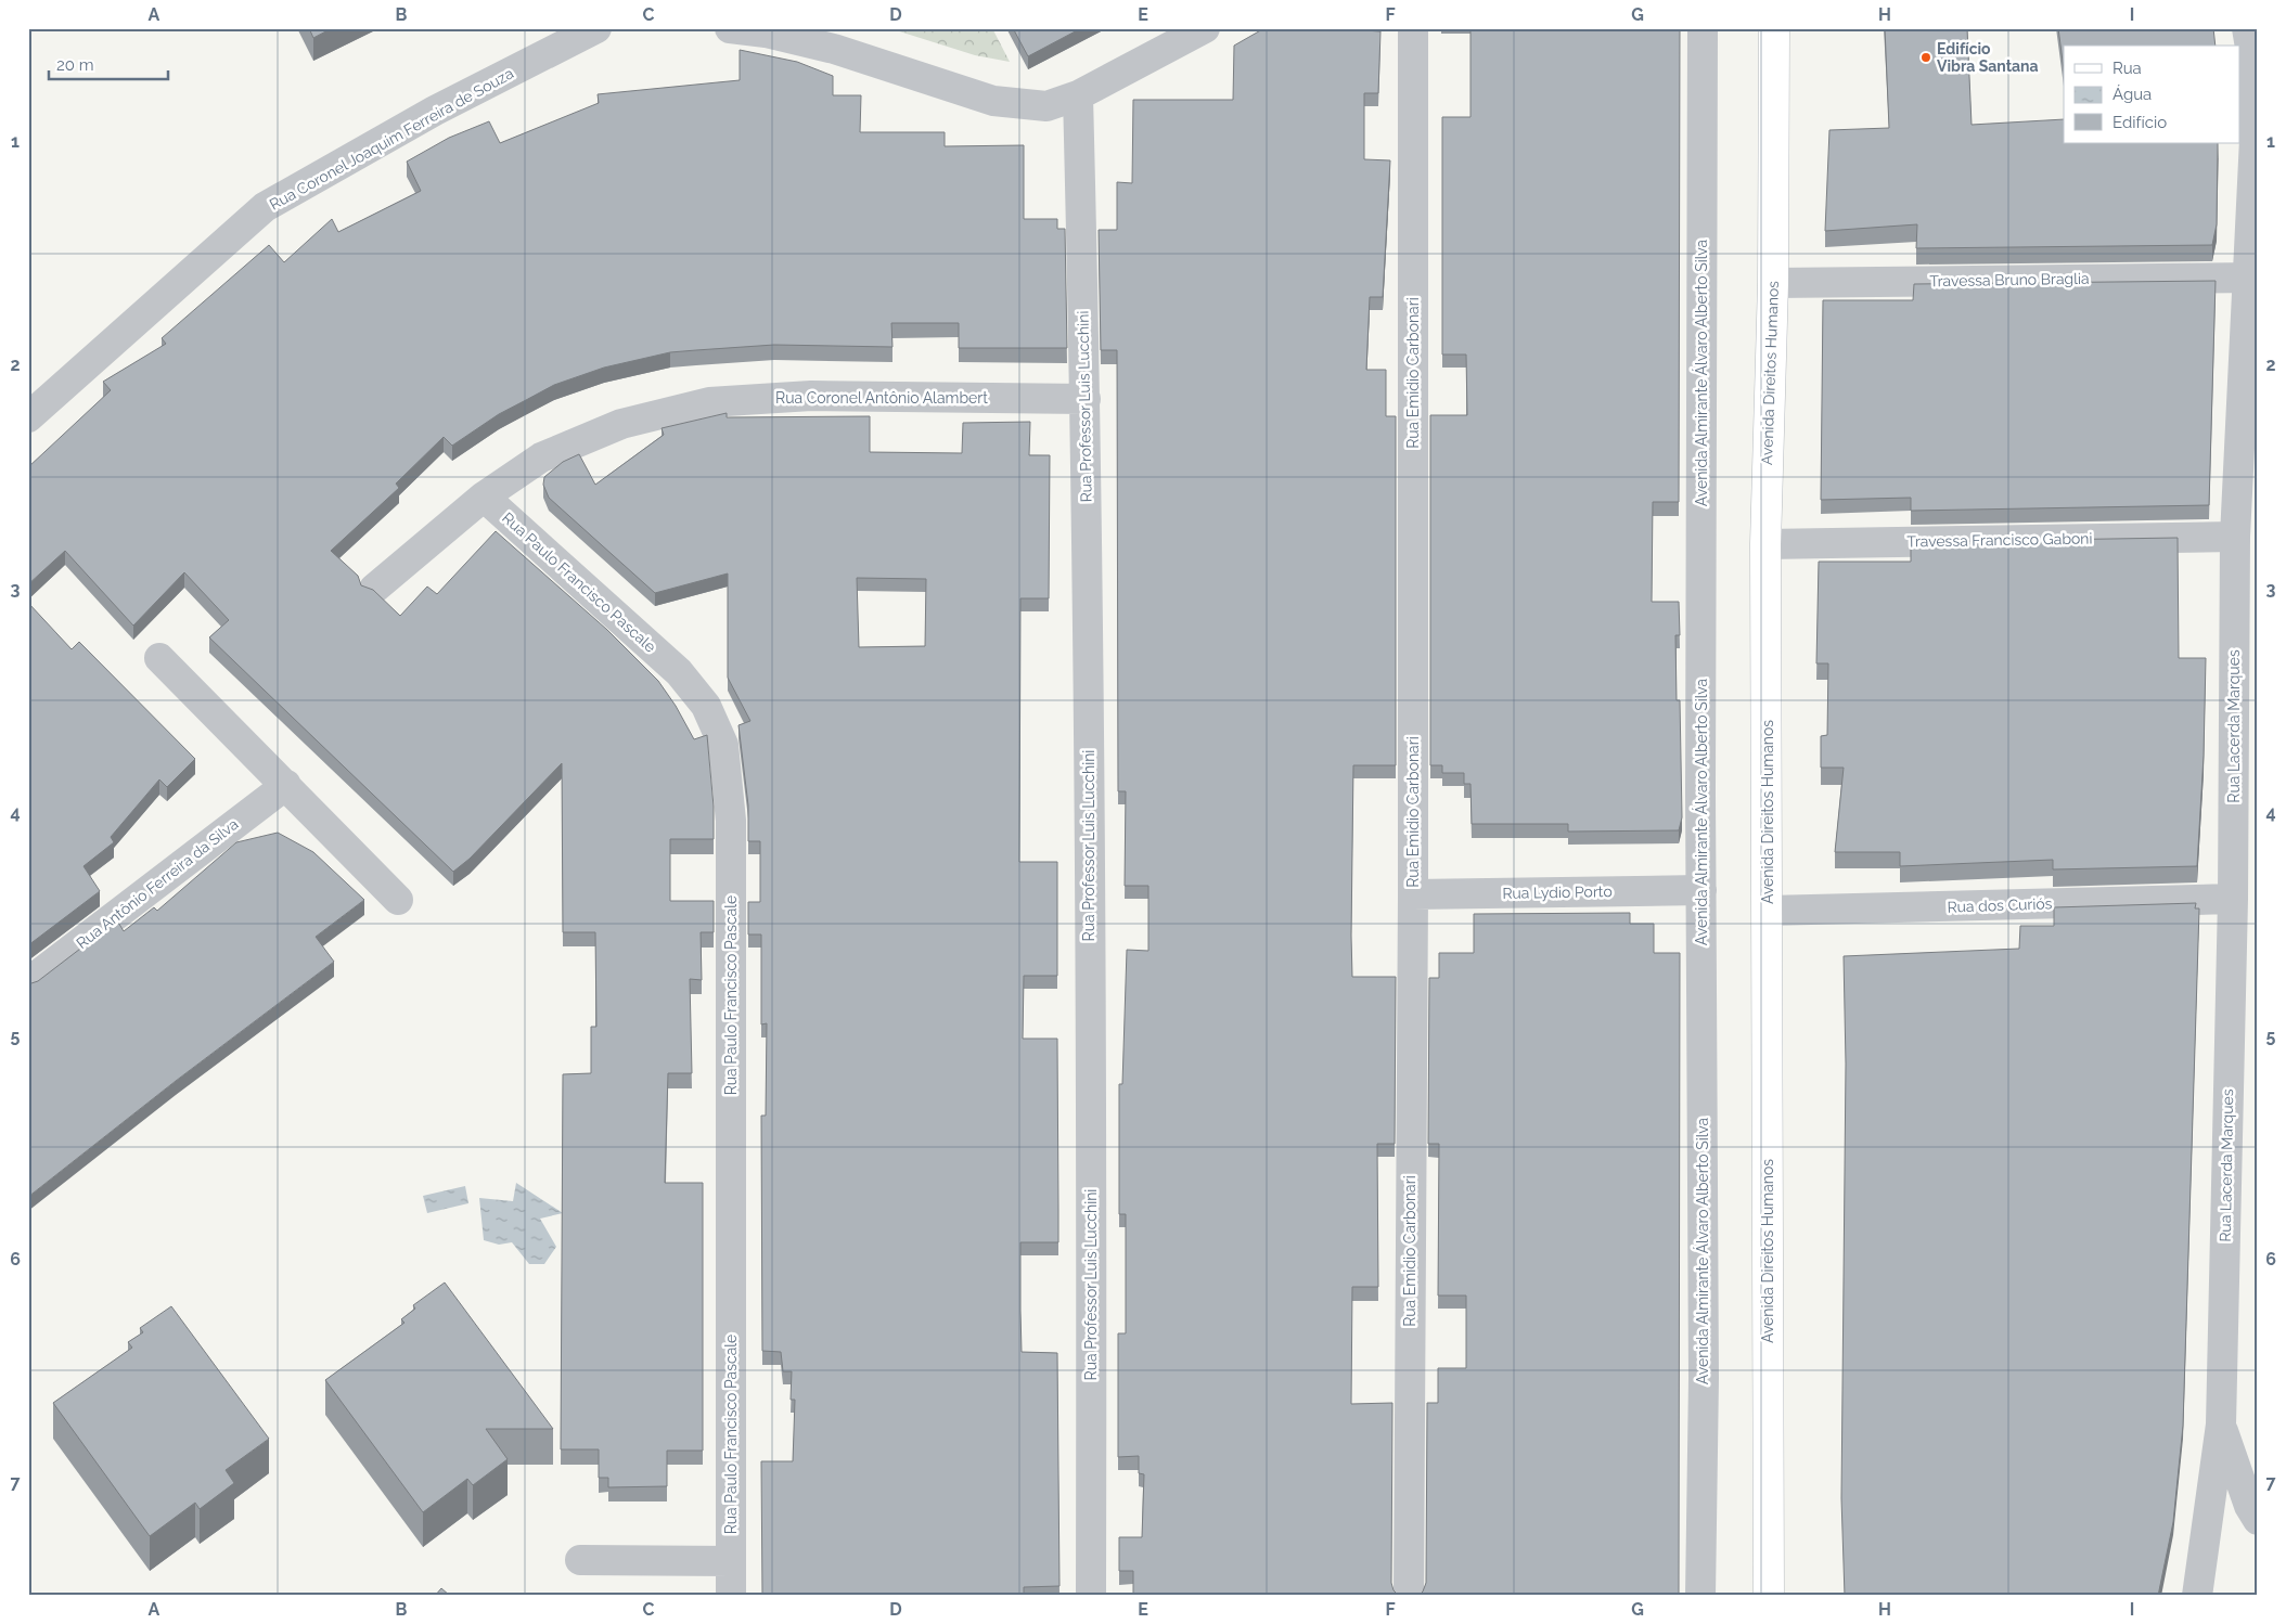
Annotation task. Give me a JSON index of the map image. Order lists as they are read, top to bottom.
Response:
{
  "streets": {
    "main road": ["Avenida Direitos Humanos"],
    "street": [
      "Rua Coronel Joaquim Ferreira de Souza",
      "Travessa Bruno Braglia",
      "Rua Emidio Carbonari",
      "Avenida Almirante Álvaro Alberto Silva",
      "Rua Coronel Antônio Alambert",
      "Rua Professor Luis Lucchini",
      "Travessa Francisco Gaboni",
      "Rua Paulo Francisco Pascale",
      "Rua Lacerda Marques",
      "Rua Antônio Ferreira da Silva",
      "Rua Lydio Porto",
      "Rua dos Curiós"
    ]
  },
  "crossings": [
    ["Travessa Bruno Braglia", "Avenida Direitos Humanos"],
    ["Travessa Bruno Braglia", "Rua Lacerda Marques"],
    ["Rua Emidio Carbonari", "Rua Lydio Porto"],
    ["Avenida Almirante Álvaro Alberto Silva", "Rua Lydio Porto"],
    ["Avenida Direitos Humanos", "Travessa Francisco Gaboni"],
    ["Avenida Direitos Humanos", "Rua dos Curiós"],
    ["Rua Coronel Antônio Alambert", "Rua Professor Luis Lucchini"],
    ["Rua Coronel Antônio Alambert", "Rua Paulo Francisco Pascale"],
    ["Travessa Francisco Gaboni", "Rua Lacerda Marques"],
    ["Rua Lacerda Marques", "Rua dos Curiós"]
  ],
  "places": ["Edifício Vibra Santana"],
  "legend": ["Rua", "Água", "Edifício"],
  "scale_bar": "20 m",
  "grid": {
    "columns": [
      "A",
      "B",
      "C",
      "D",
      "E",
      "F",
      "G",
      "H",
      "I"
    ],
    "rows": [
      "1",
      "2",
      "3",
      "4",
      "5",
      "6",
      "7"
    ]
  }
}
